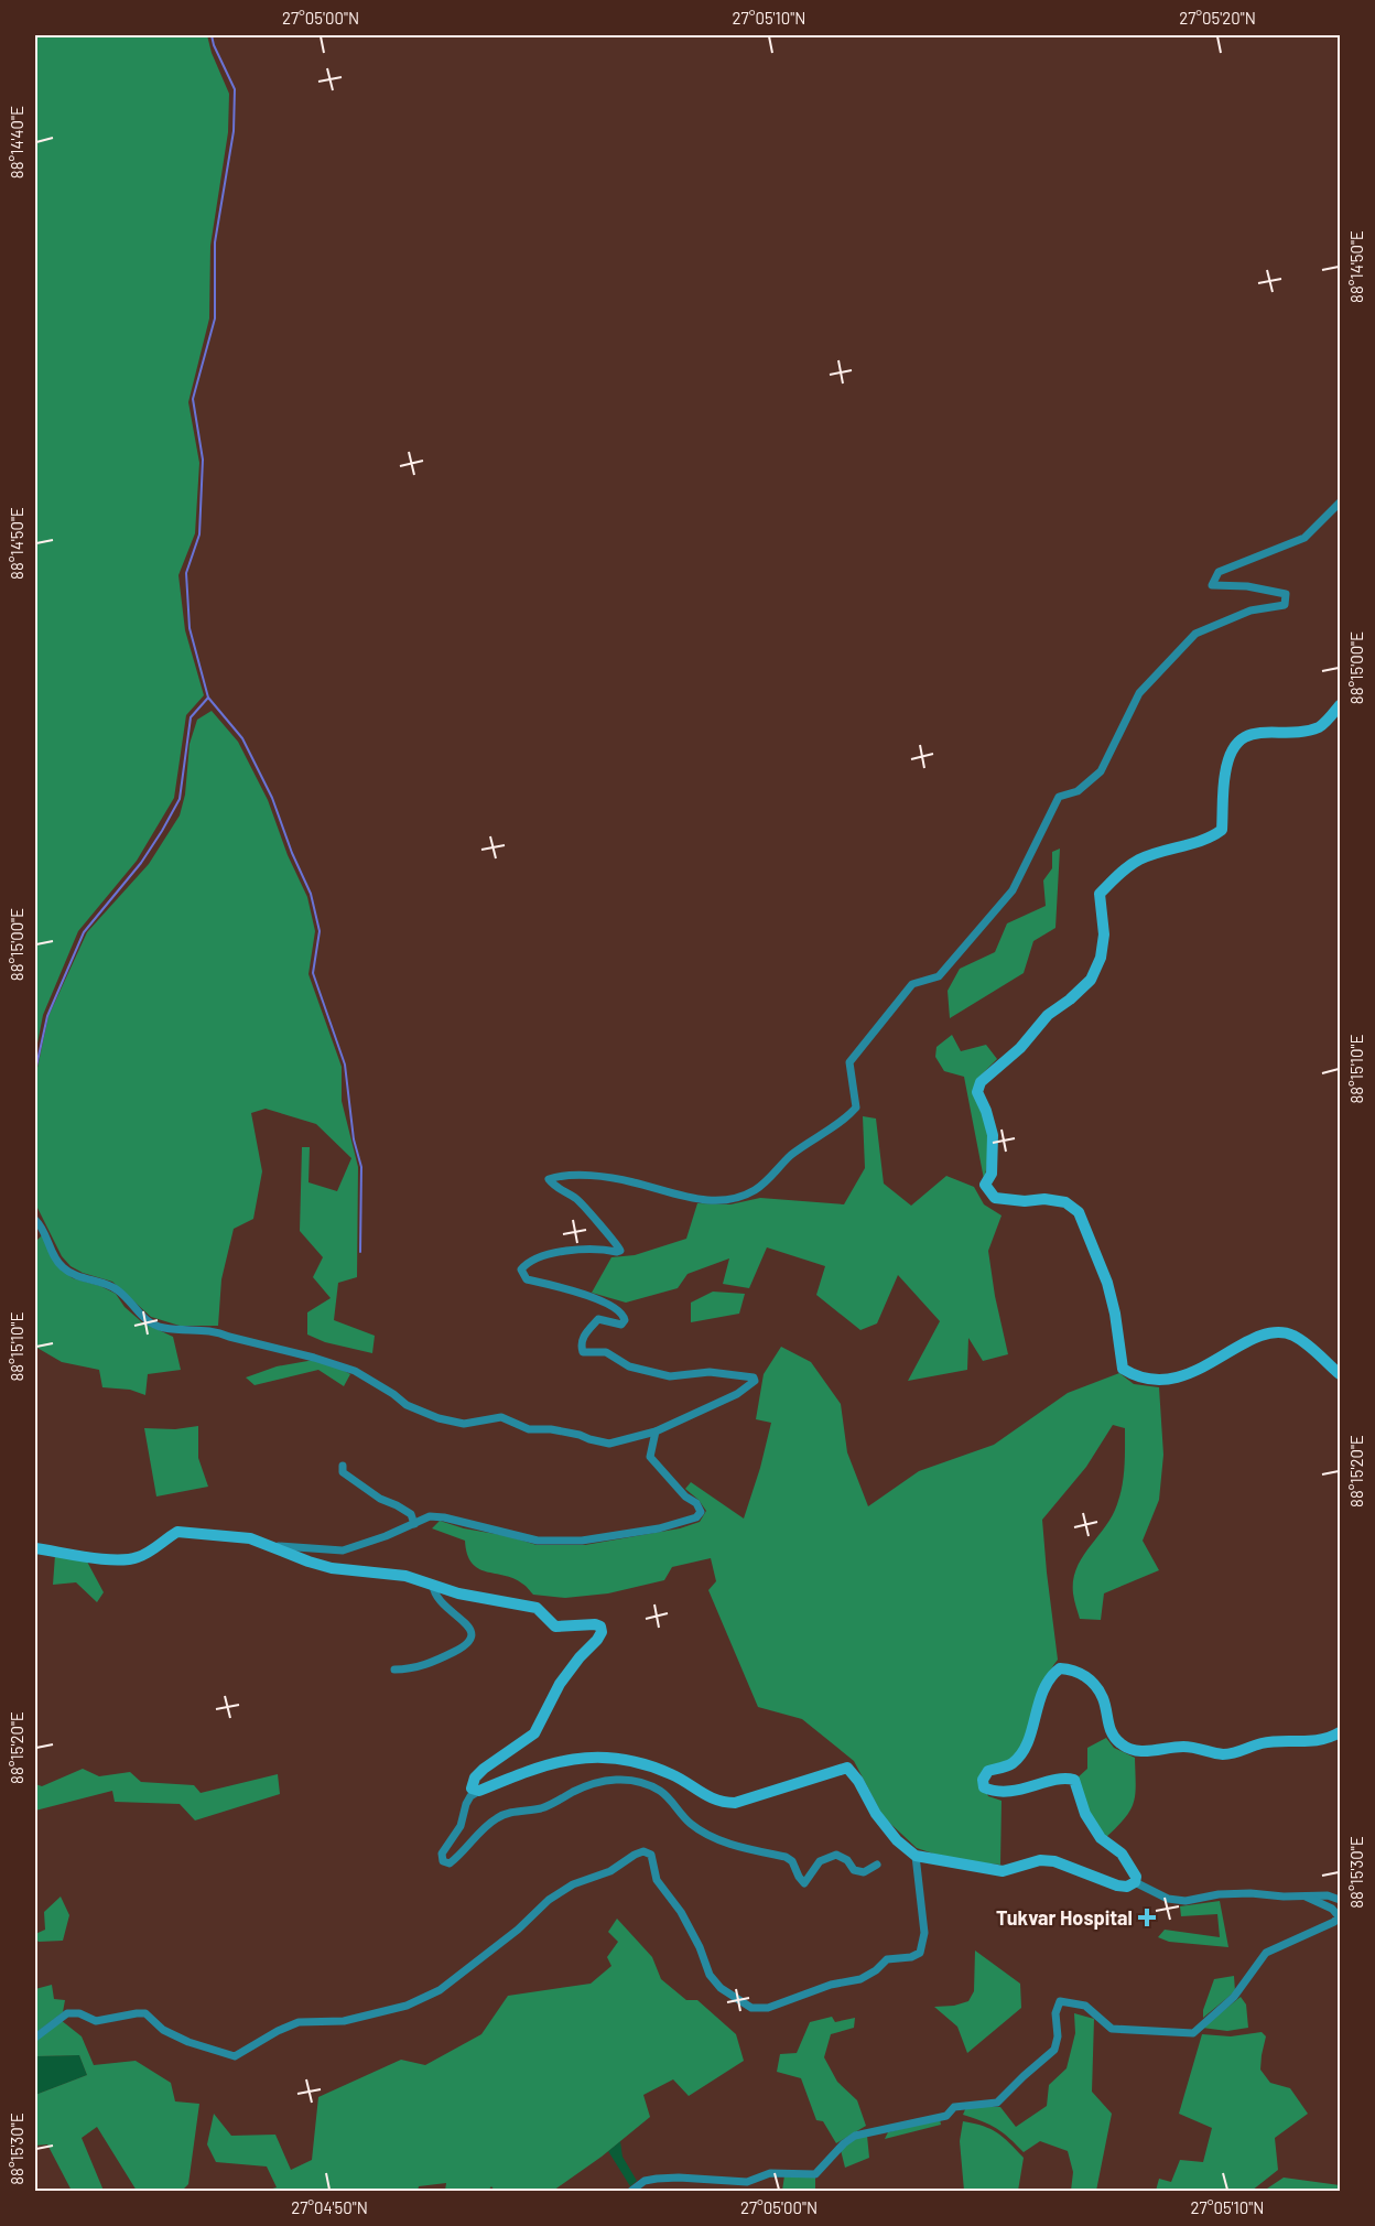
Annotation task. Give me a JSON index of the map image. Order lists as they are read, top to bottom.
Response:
{
  "places": {
    "health": ["Tukvar Hospital"]
  },
  "coordinates": [
    "27°05'00\"N",
    "27°05'10\"N",
    "27°05'20\"N",
    "88°14'40\"E",
    "88°14'50\"E",
    "88°15'00\"E",
    "88°15'10\"E",
    "88°15'20\"E",
    "88°15'30\"E",
    "27°04'50\"N"
  ]
}
